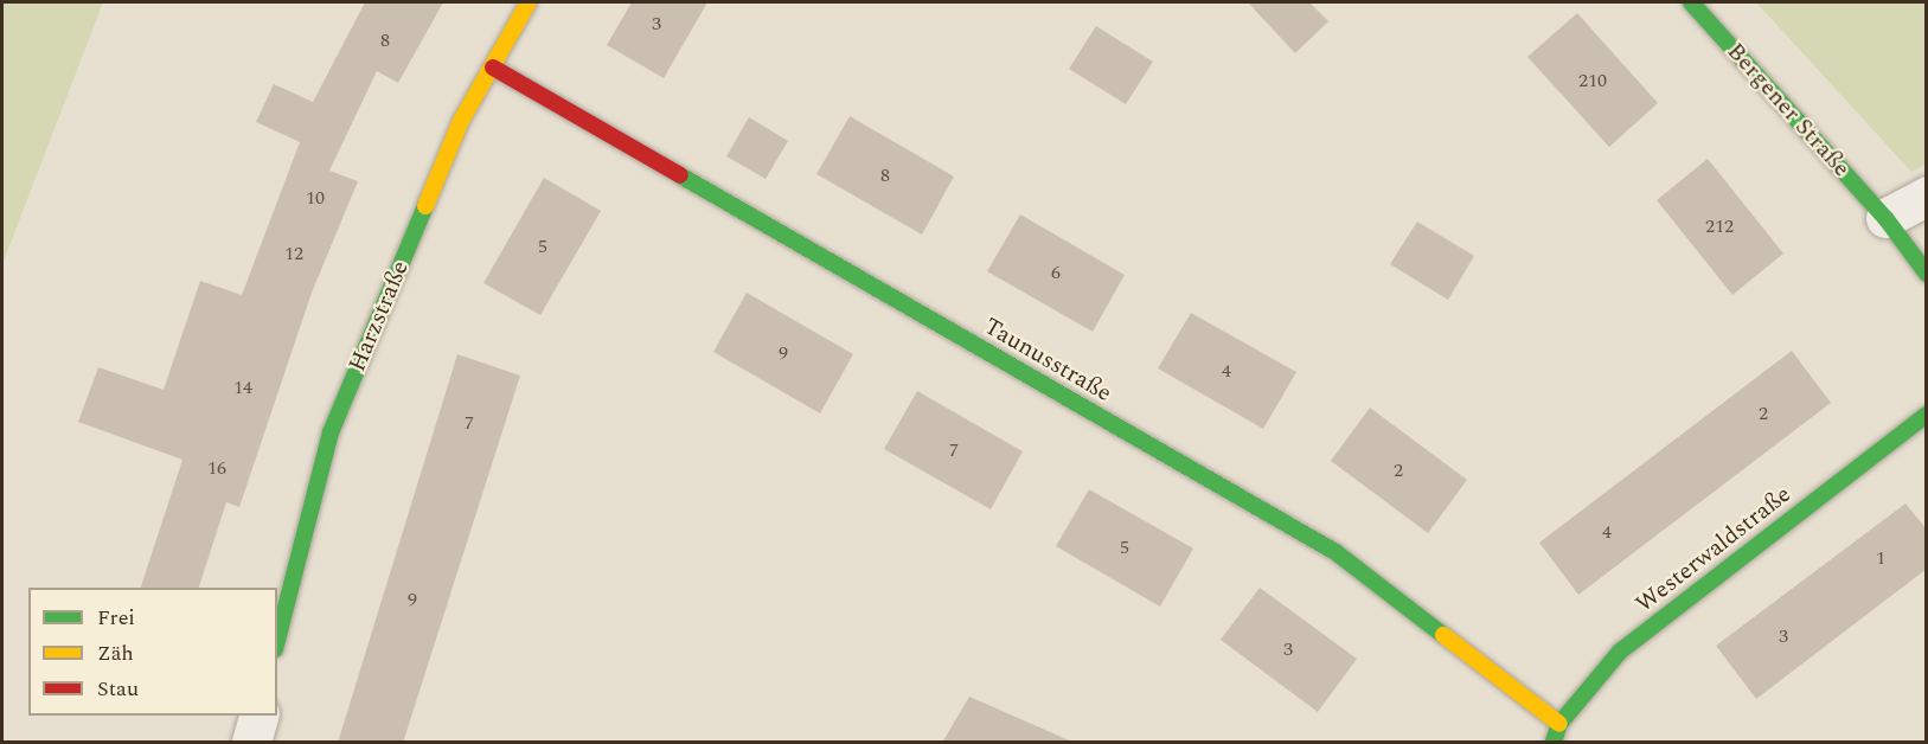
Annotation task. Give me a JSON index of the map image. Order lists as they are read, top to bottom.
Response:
{
  "streets": {
    "street": [
      "Bergener Straße",
      "Harzstraße",
      "Taunusstraße",
      "Westerwaldstraße"
    ]
  },
  "crossings": [
    ["Harzstraße", "Taunusstraße"],
    ["Taunusstraße", "Westerwaldstraße"]
  ],
  "house_numbers": [
    "3",
    "8",
    "210",
    "8",
    "10",
    "212",
    "5",
    "12",
    "6",
    "9",
    "4",
    "14",
    "2",
    "7",
    "7",
    "16",
    "2",
    "4",
    "5",
    "1",
    "9",
    "3",
    "3"
  ],
  "legend": ["Frei", "Zäh", "Stau"]
}
